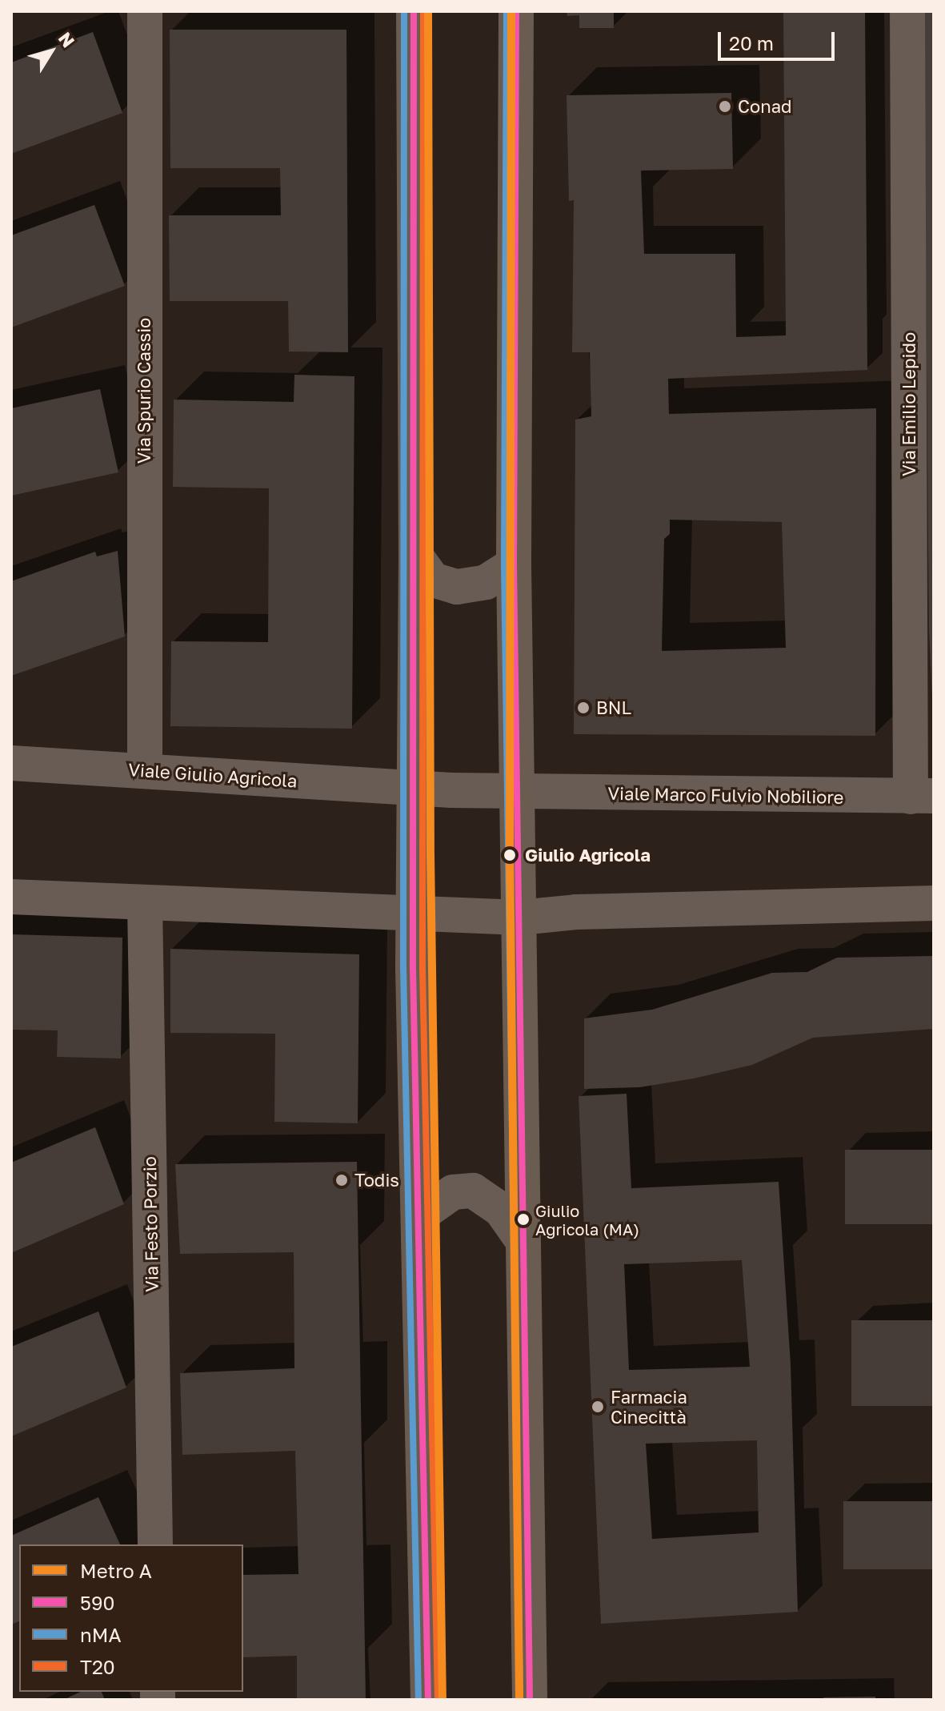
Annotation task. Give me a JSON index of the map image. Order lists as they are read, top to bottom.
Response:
{
  "streets": {
    "street": [
      "Via Spurio Cassio",
      "Via Emilio Lepido",
      "Viale Giulio Agricola",
      "Viale Marco Fulvio Nobiliore",
      "Via Festo Porzio"
    ]
  },
  "crossings": [
    ["Via Spurio Cassio", "Viale Giulio Agricola"],
    ["Via Emilio Lepido", "Viale Marco Fulvio Nobiliore"],
    ["Viale Giulio Agricola", "Viale Marco Fulvio Nobiliore"]
  ],
  "places": [
    "Conad",
    "BNL",
    "Giulio Agricola",
    "Todis",
    "Giulio Agricola (MA)",
    "Farmacia Cinecittà"
  ],
  "lines": [
    "metro line A",
    "transit line 590",
    "transit line nMA",
    "transit line T20"
  ],
  "legend": [
    "Metro A",
    "590",
    "nMA",
    "T20"
  ],
  "scale_bar": "20 m",
  "north": "top right"
}
